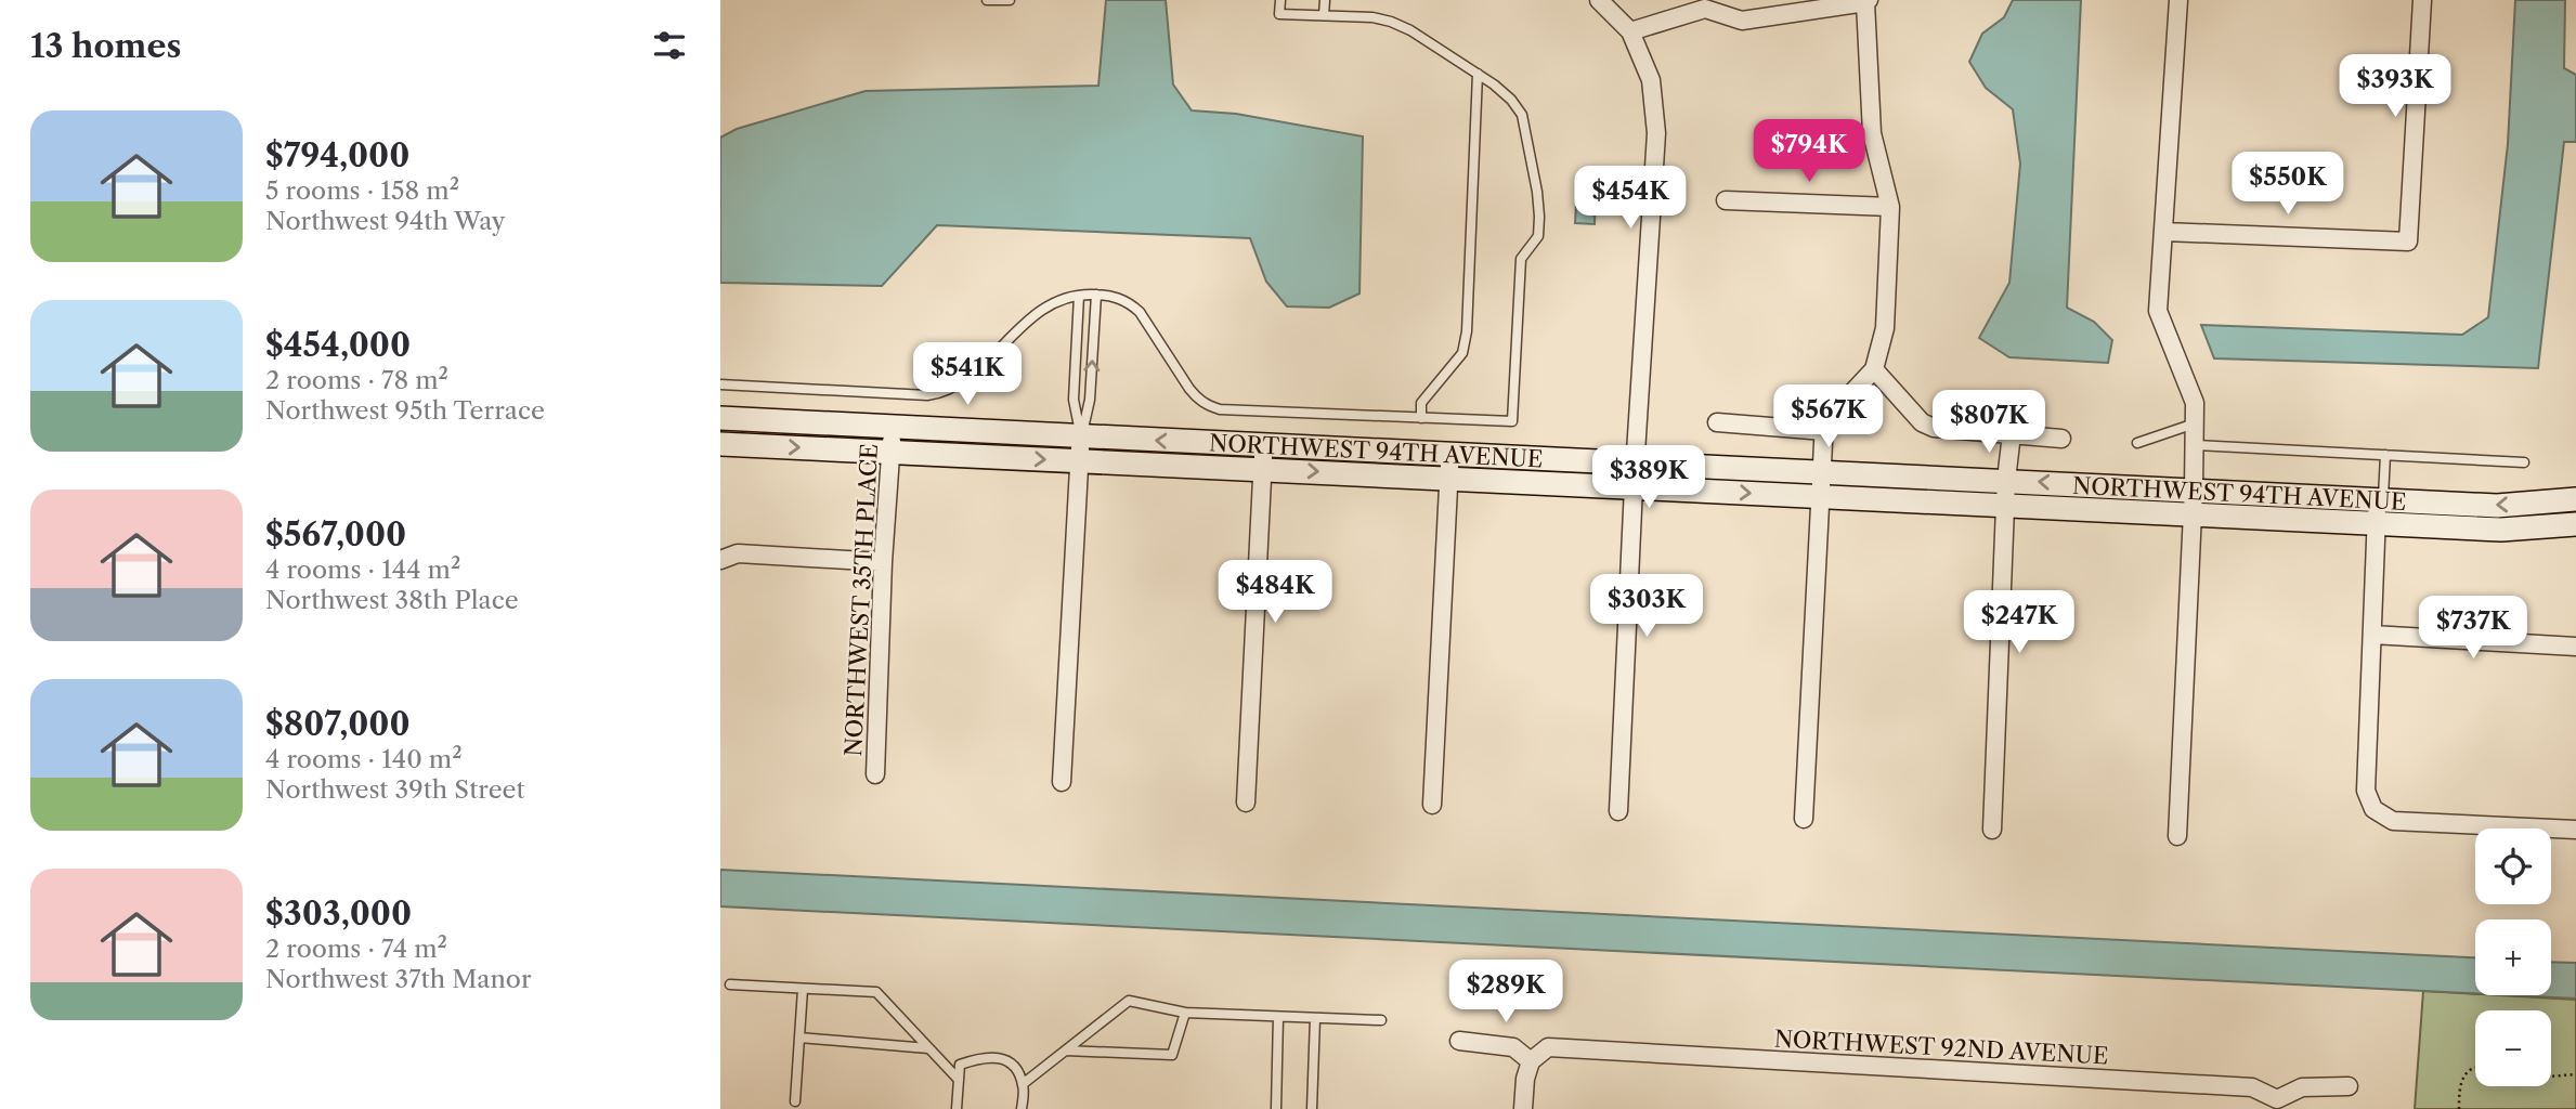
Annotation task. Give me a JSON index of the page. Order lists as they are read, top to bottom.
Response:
{
  "streets": {
    "street": ["NORTHWEST 94TH AVENUE", "NORTHWEST 35TH PLACE", "NORTHWEST 92ND AVENUE"]
  },
  "crossings": [
    ["NORTHWEST 94TH AVENUE", "NORTHWEST 35TH PLACE"]
  ],
  "page": {
    "heading": "13 homes",
    "price": [
      "$393K",
      "$794K",
      "$550K",
      "$454K",
      "$541K",
      "$567K",
      "$807K",
      "$389K",
      "$484K",
      "$303K",
      "$247K",
      "$737K",
      "$289K"
    ],
    "list": [
      {
        "name": "$794,000",
        "note": "5 rooms · 158 m² · Northwest 94th Way"
      },
      {
        "name": "$454,000",
        "note": "2 rooms · 78 m² · Northwest 95th Terrace"
      },
      {
        "name": "$567,000",
        "note": "4 rooms · 144 m² · Northwest 38th Place"
      },
      {
        "name": "$807,000",
        "note": "4 rooms · 140 m² · Northwest 39th Street"
      },
      {
        "name": "$303,000",
        "note": "2 rooms · 74 m² · Northwest 37th Manor"
      }
    ],
    "map_buttons": ["+", "−"]
  }
}
